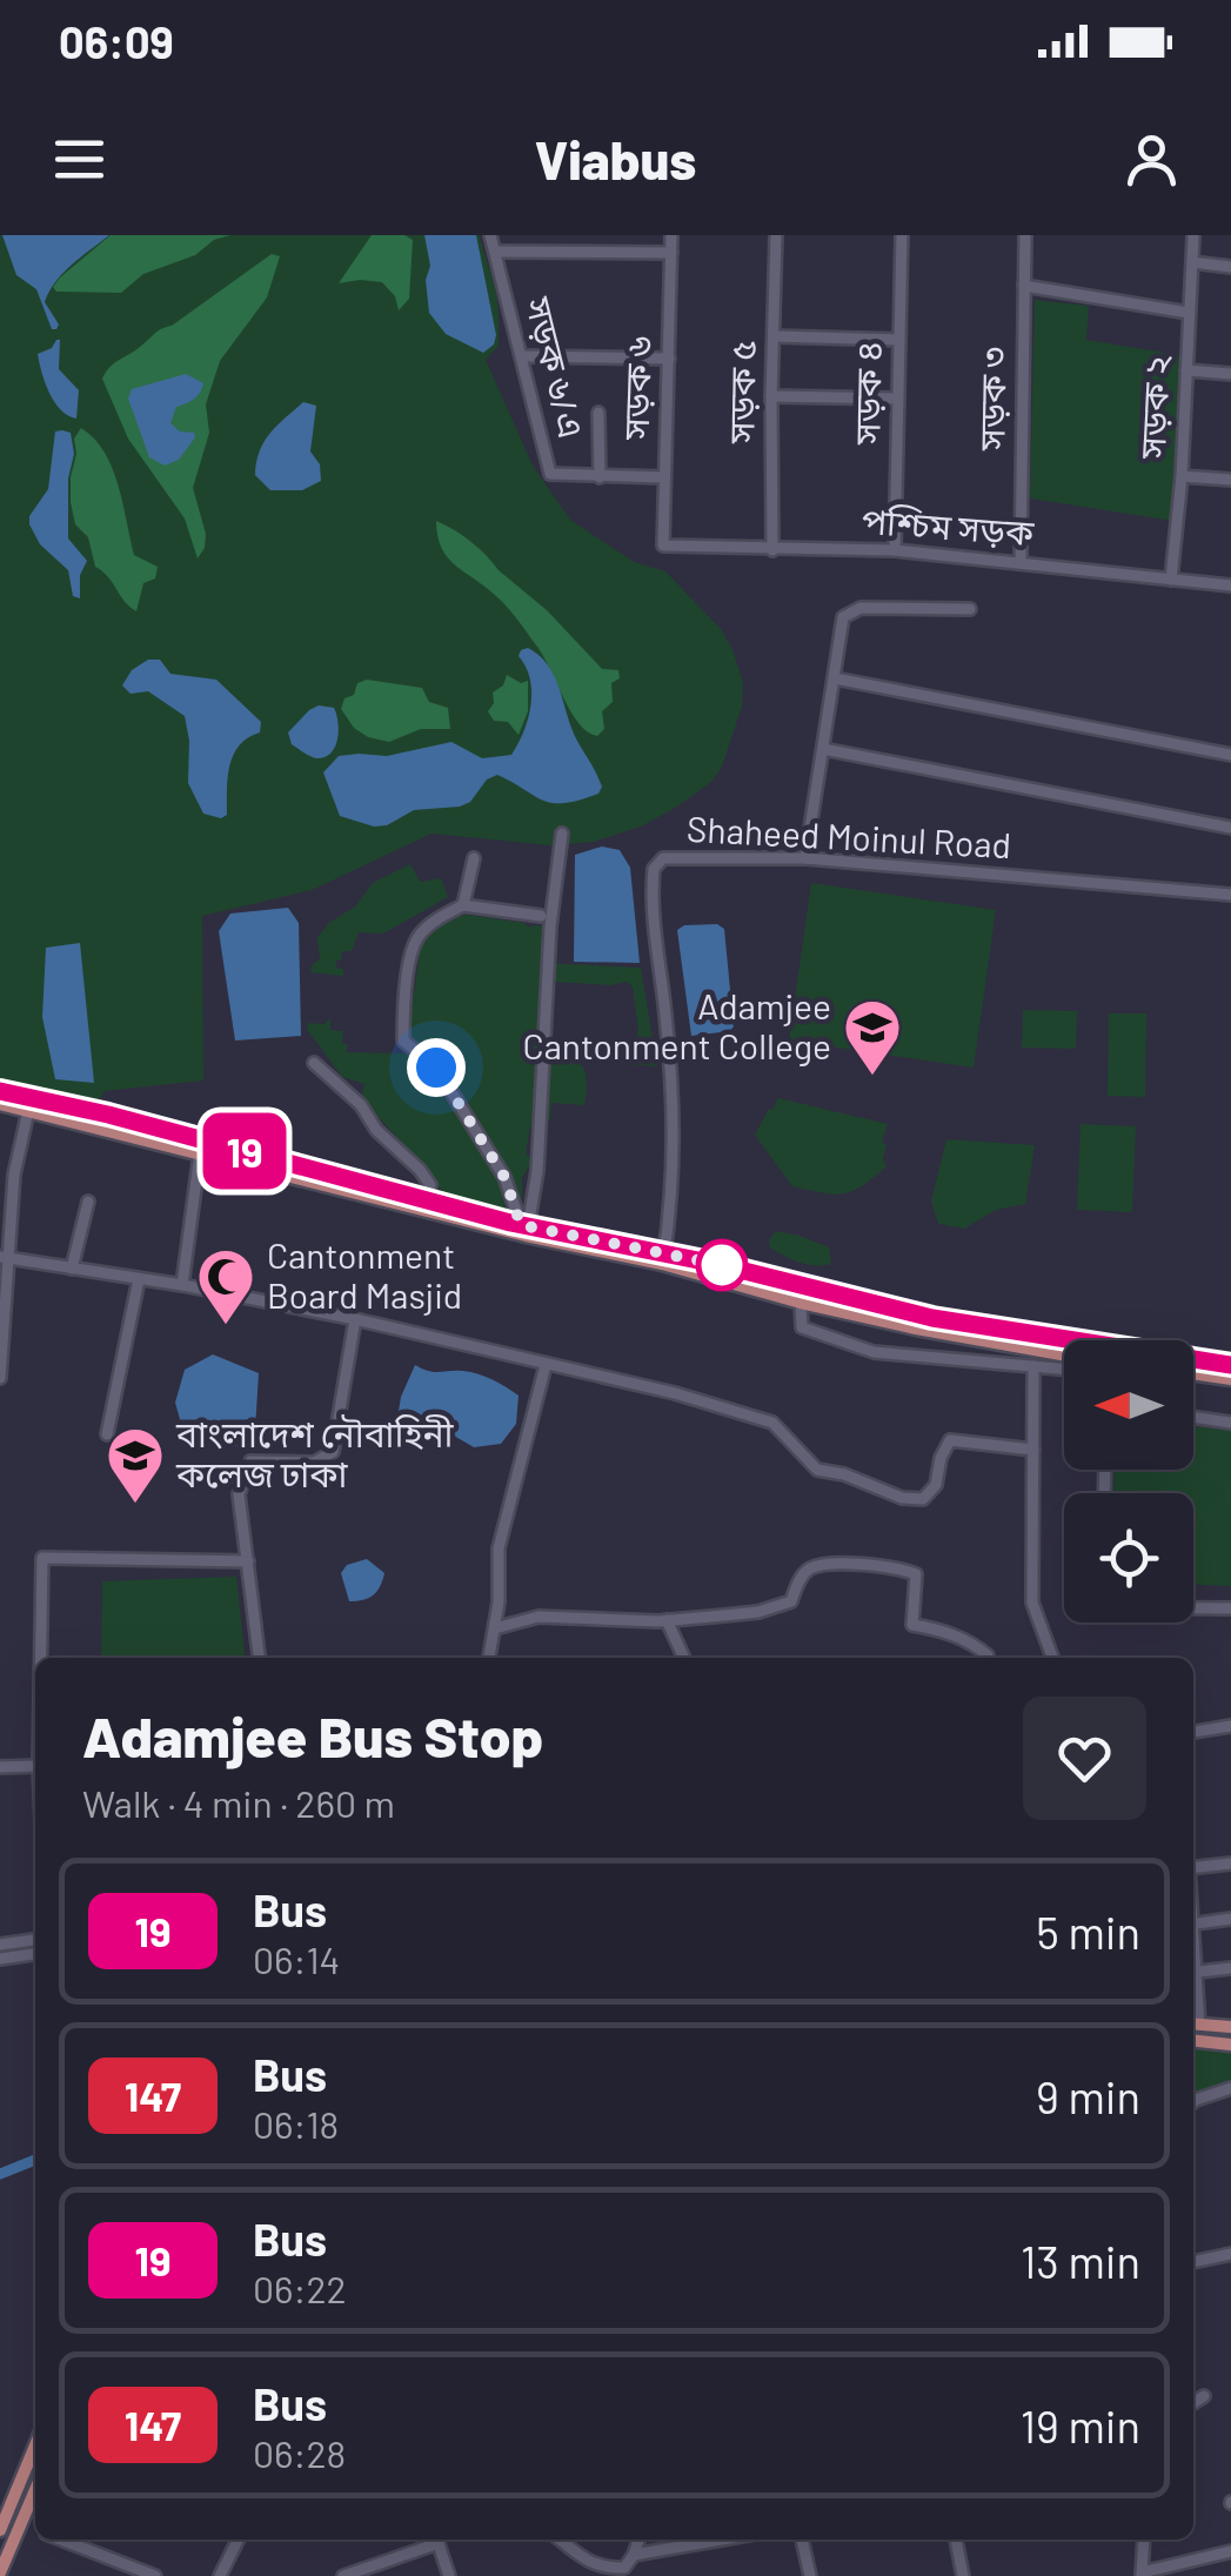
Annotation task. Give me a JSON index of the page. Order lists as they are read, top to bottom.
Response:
{
  "streets": {
    "street": [
      "সড়ক ৬/এ",
      "সড়ক ৬",
      "সড়ক ৫",
      "সড়ক ৪",
      "সড়ক ৩",
      "সড়ক ২",
      "পশ্চিম সড়ক",
      "Shaheed Moinul Road"
    ]
  },
  "crossings": [
    ["সড়ক ৬/এ", "সড়ক ৬"],
    ["সড়ক ৬", "পশ্চিম সড়ক"],
    ["সড়ক ৫", "পশ্চিম সড়ক"],
    ["সড়ক ৪", "পশ্চিম সড়ক"],
    ["সড়ক ৩", "পশ্চিম সড়ক"],
    ["সড়ক ২", "পশ্চিম সড়ক"]
  ],
  "places": {
    "school or university": ["Adamjee Cantonment College", "বাংলাদেশ নৌবাহিনী কলেজ ঢাকা"],
    "mosque": ["Cantonment Board Masjid"]
  },
  "lines": ["bus line 19"],
  "north": "left",
  "page": {
    "status": "06:09",
    "header": "Viabus",
    "on_map": "19",
    "heading": ["Adamjee Bus Stop", "Walk · 4 min · 260 m"],
    "list": [
      {
        "mark": "19",
        "name": "Bus",
        "note": "06:14",
        "value": "5 min"
      },
      {
        "mark": "147",
        "name": "Bus",
        "note": "06:18",
        "value": "9 min"
      },
      {
        "mark": "19",
        "name": "Bus",
        "note": "06:22",
        "value": "13 min"
      },
      {
        "mark": "147",
        "name": "Bus",
        "note": "06:28",
        "value": "19 min"
      }
    ]
  }
}
